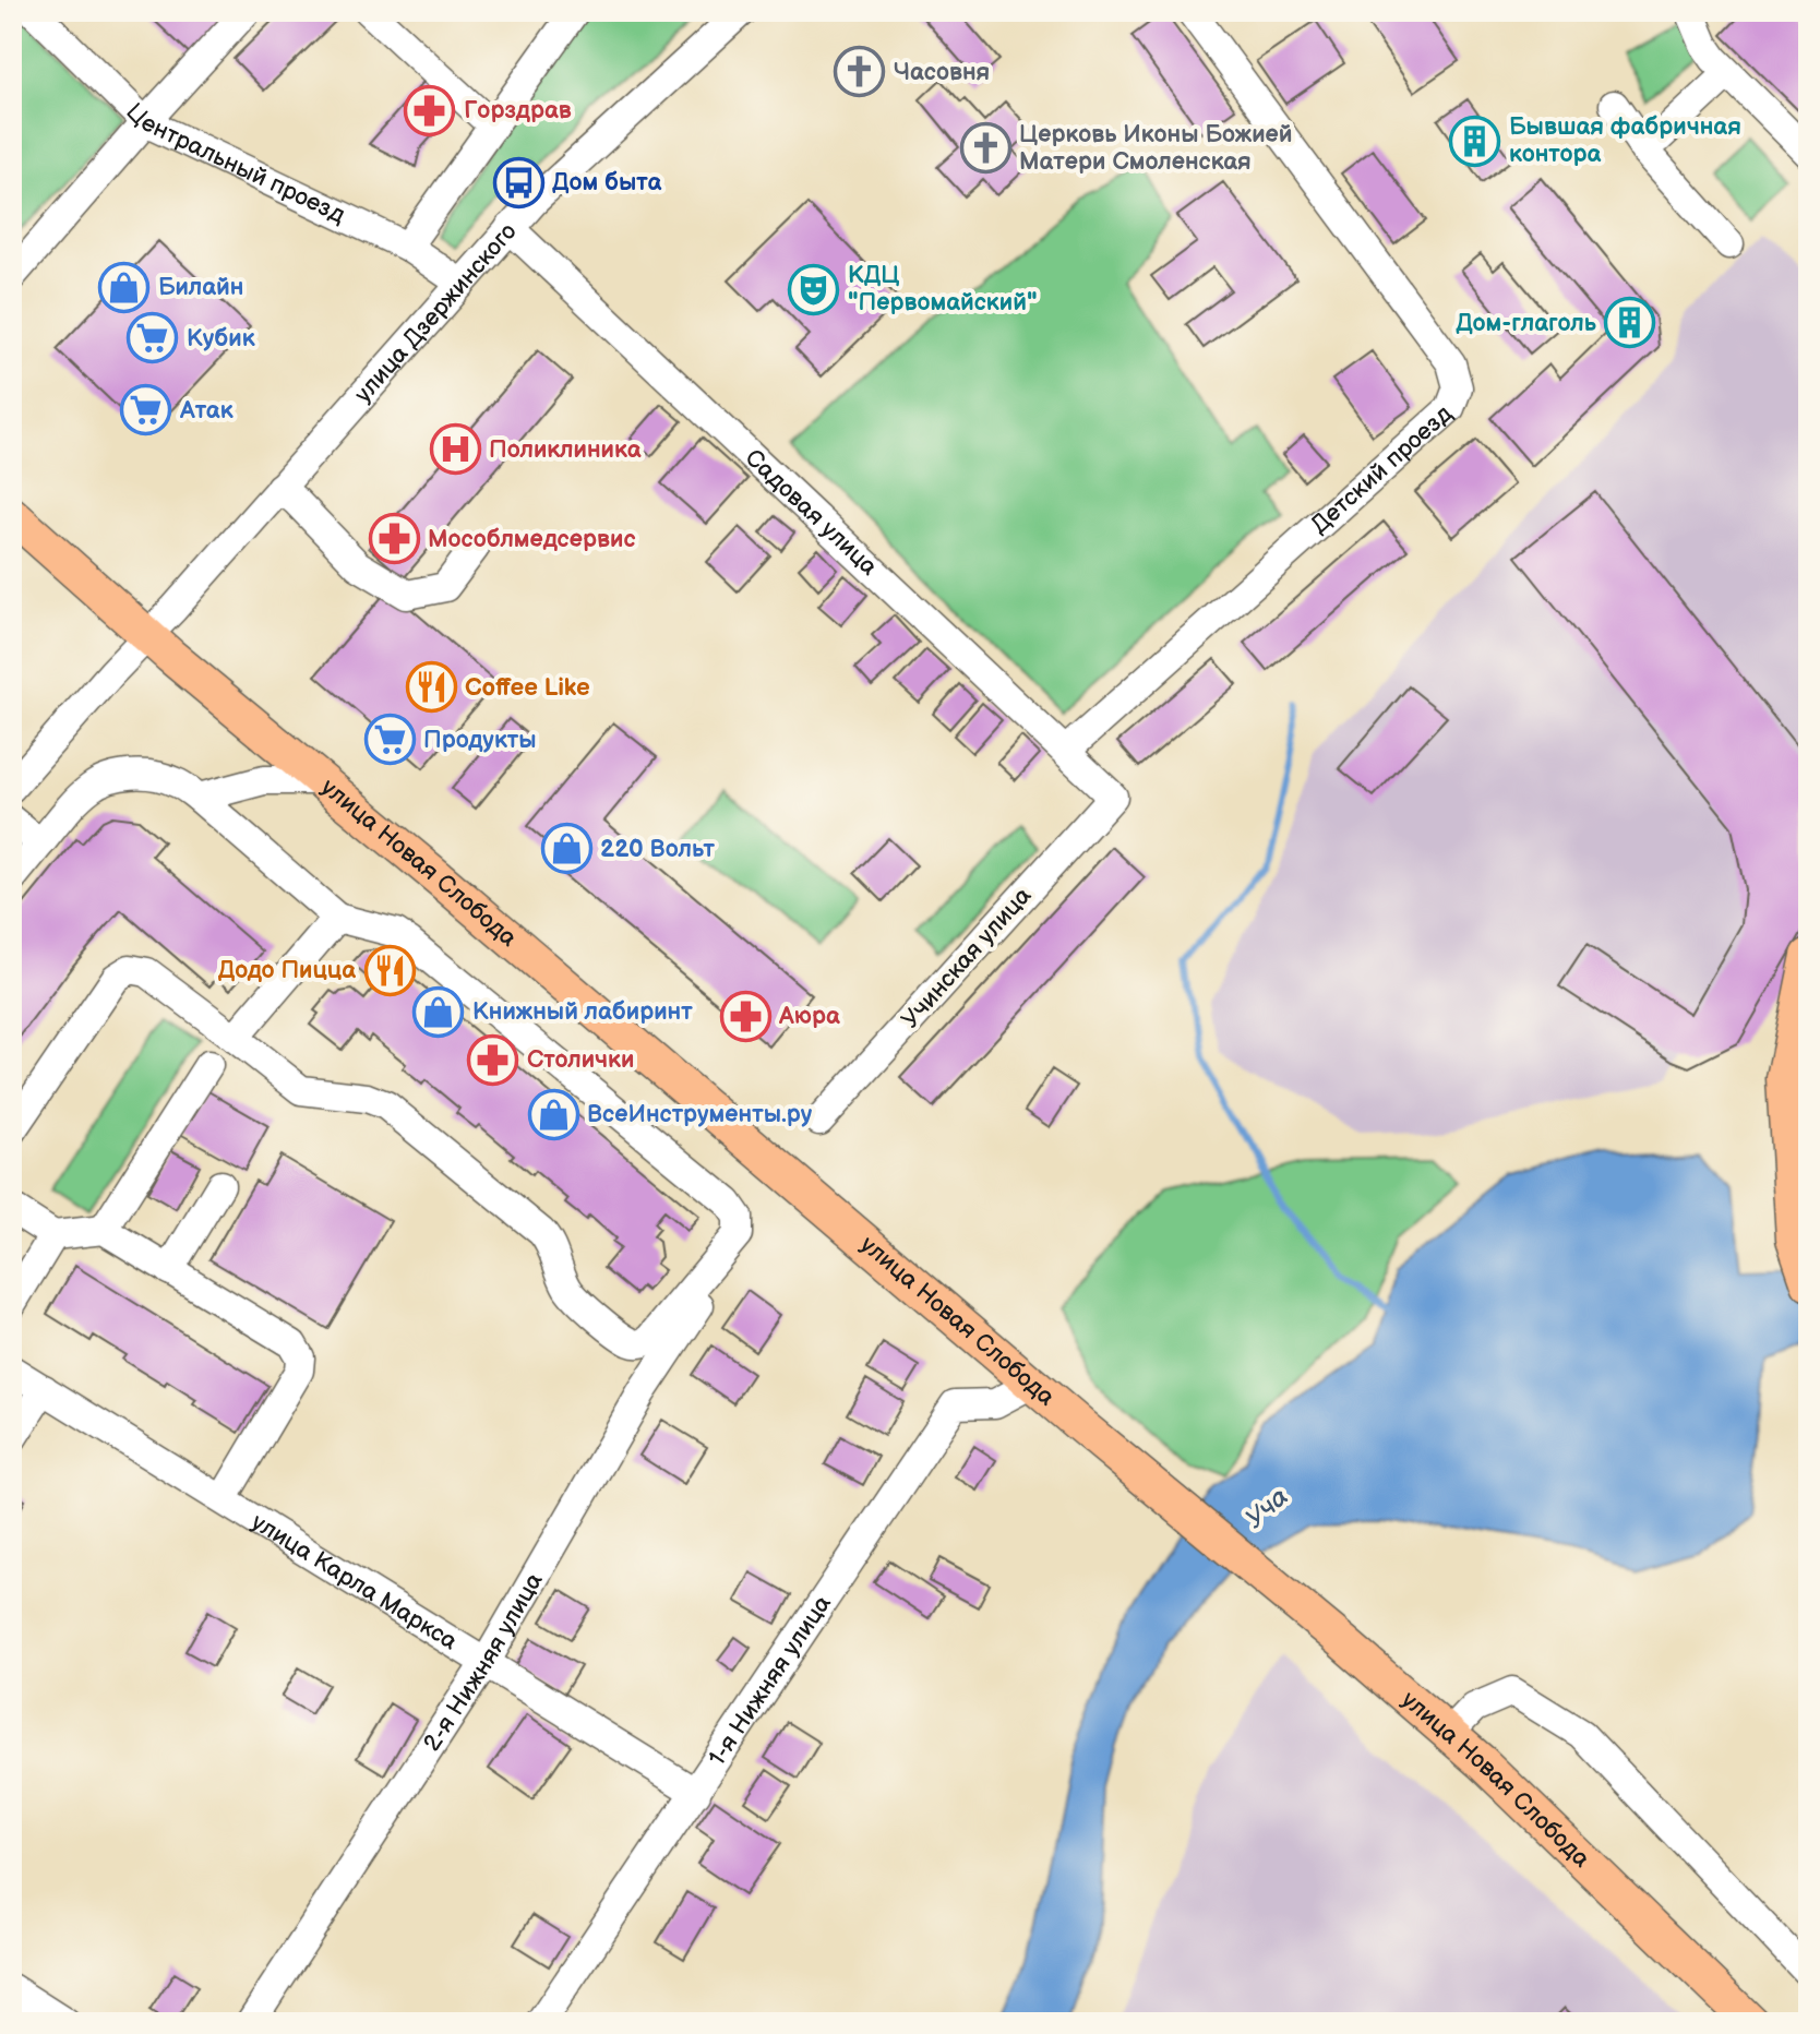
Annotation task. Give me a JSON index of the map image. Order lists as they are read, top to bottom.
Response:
{
  "streets": {
    "main road": ["улица Новая Слобода"],
    "street": [
      "Центральный проезд",
      "улица Дзержинского",
      "Детский проезд",
      "Садовая улица",
      "Учинская улица",
      "улица Карла Маркса",
      "2-я Нижняя улица",
      "1-я Нижняя улица"
    ]
  },
  "crossings": [
    ["Центральный проезд", "улица Дзержинского"],
    ["улица Дзержинского", "Садовая улица"],
    ["улица Дзержинского", "улица Новая Слобода"],
    ["Детский проезд", "Садовая улица"],
    ["Садовая улица", "Учинская улица"],
    ["улица Новая Слобода", "1-я Нижняя улица"],
    ["улица Карла Маркса", "2-я Нижняя улица"],
    ["улица Карла Маркса", "1-я Нижняя улица"]
  ],
  "water": ["Уча"],
  "places": {
    "church": ["Часовня", "Церковь Иконы Божией Матери Смоленская"],
    "pharmacy": [
      "Горздрав",
      "Мособлмедсервис",
      "Аюра",
      "Столички"
    ],
    "building": ["Бывшая фабричная контора", "Дом-глаголь"],
    "bus stop": ["Дом быта"],
    "shop": [
      "Билайн",
      "220 Вольт",
      "Книжный лабиринт",
      "ВсеИнструменты.ру"
    ],
    "theatre": ["КДЦ \"Первомайский\""],
    "supermarket": ["Кубик", "Атак", "Продукты"],
    "hospital": ["Поликлиника"],
    "restaurant": ["Coffee Like", "Додо Пицца"]
  }
}
